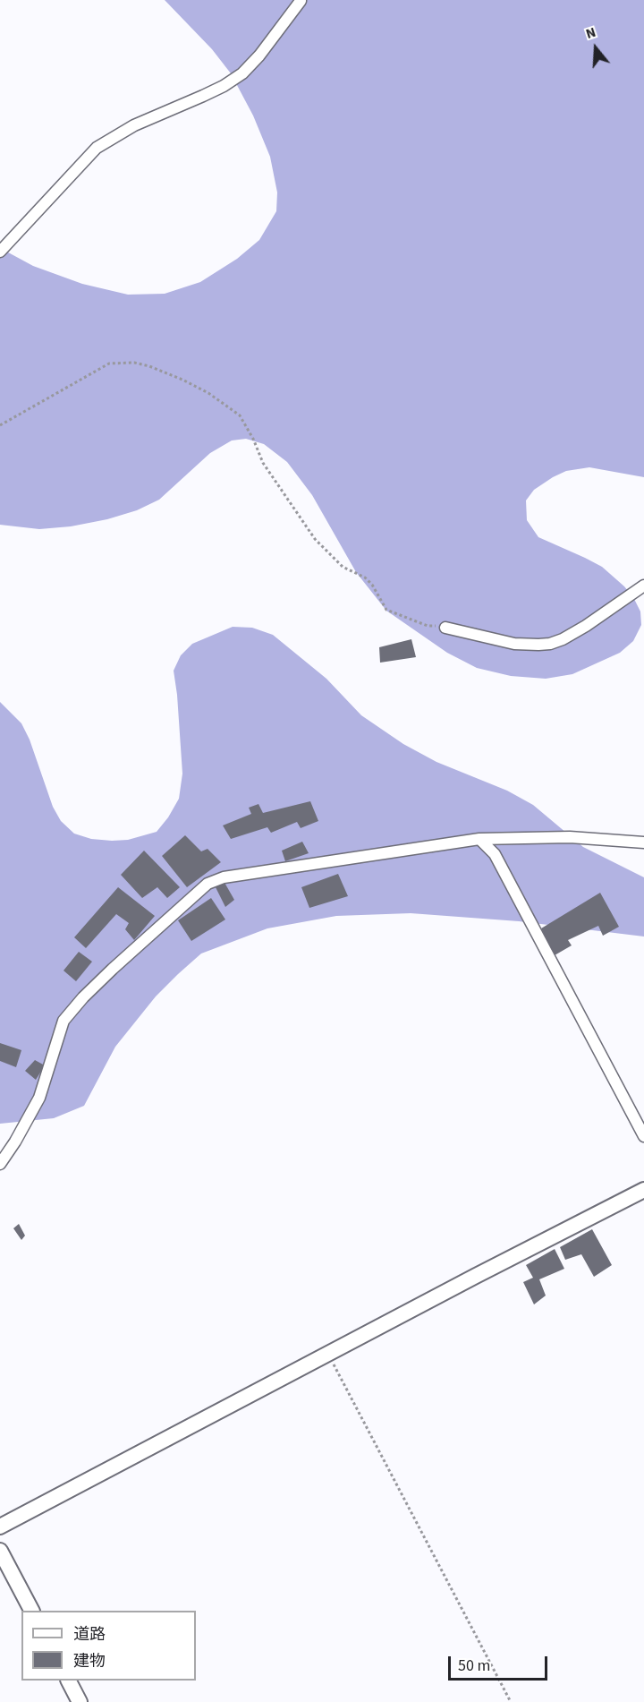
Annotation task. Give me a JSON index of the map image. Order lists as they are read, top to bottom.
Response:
{
  "legend": ["道路", "建物"],
  "scale_bar": "50 m",
  "north": "top"
}
